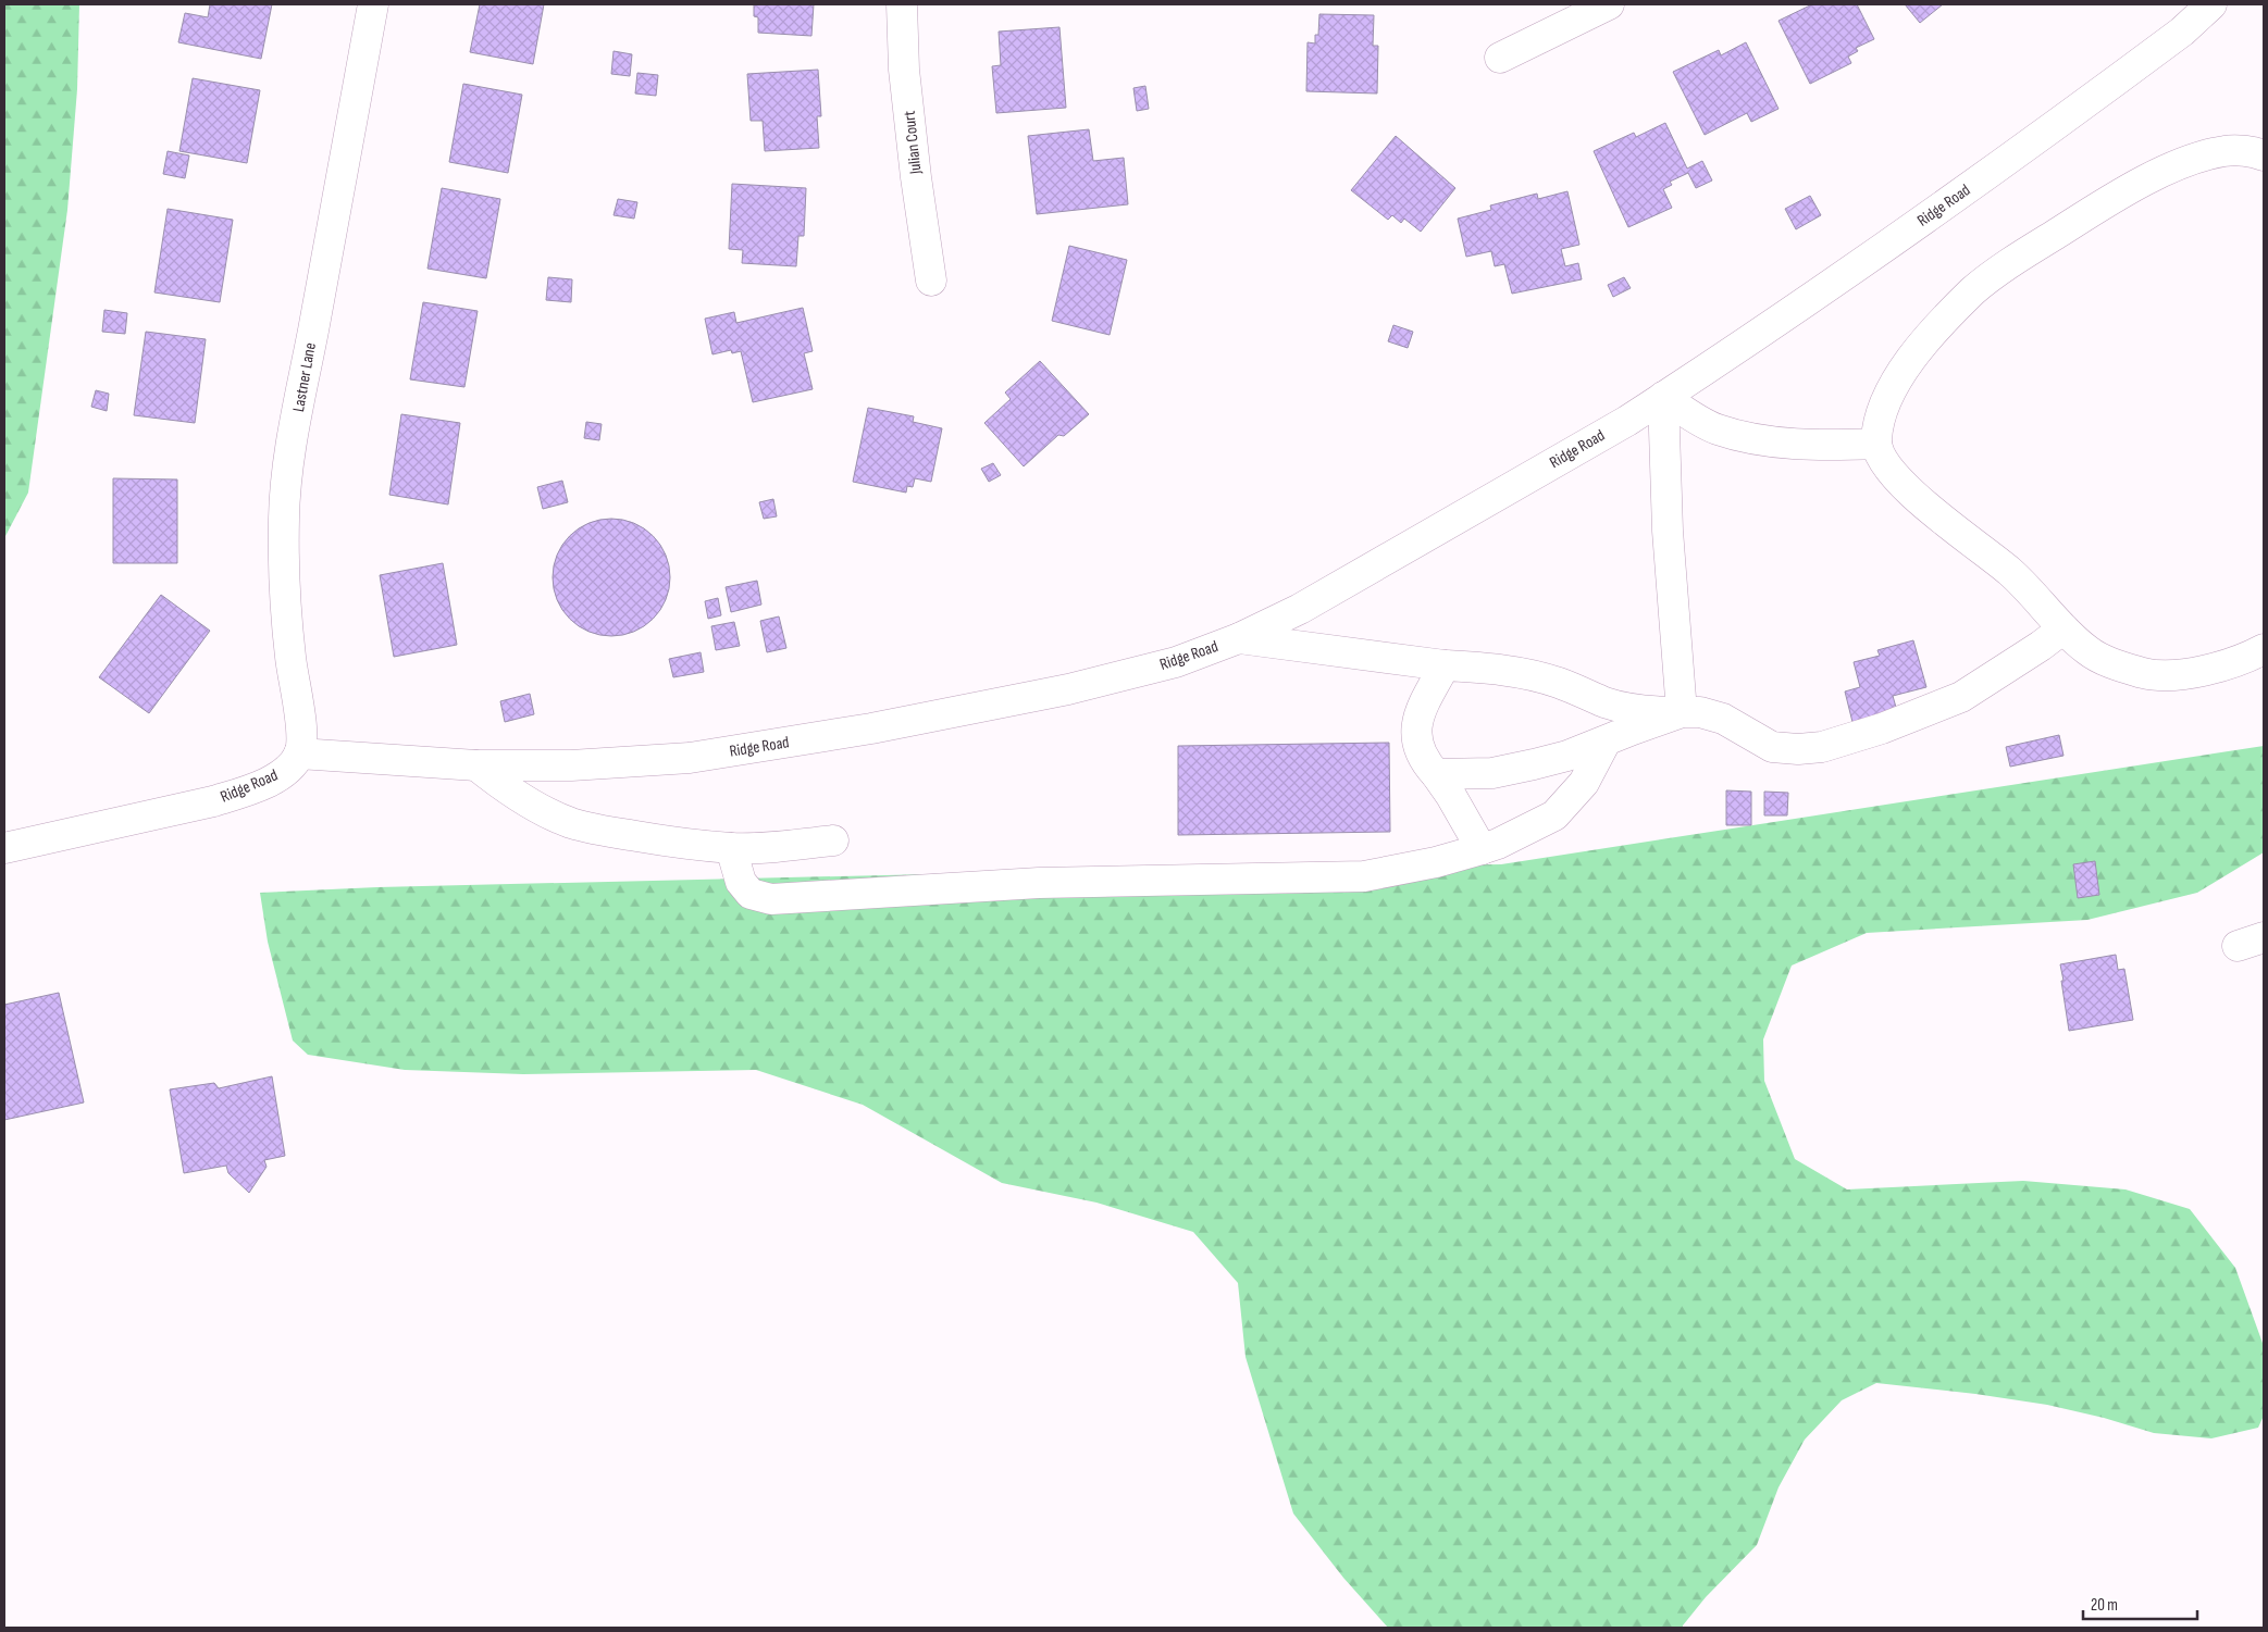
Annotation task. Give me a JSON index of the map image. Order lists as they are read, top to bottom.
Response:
{
  "streets": {
    "street": ["Julian Court", "Ridge Road", "Lastner Lane"]
  },
  "crossings": [
    ["Ridge Road", "Lastner Lane"]
  ],
  "scale_bar": "20 m"
}
